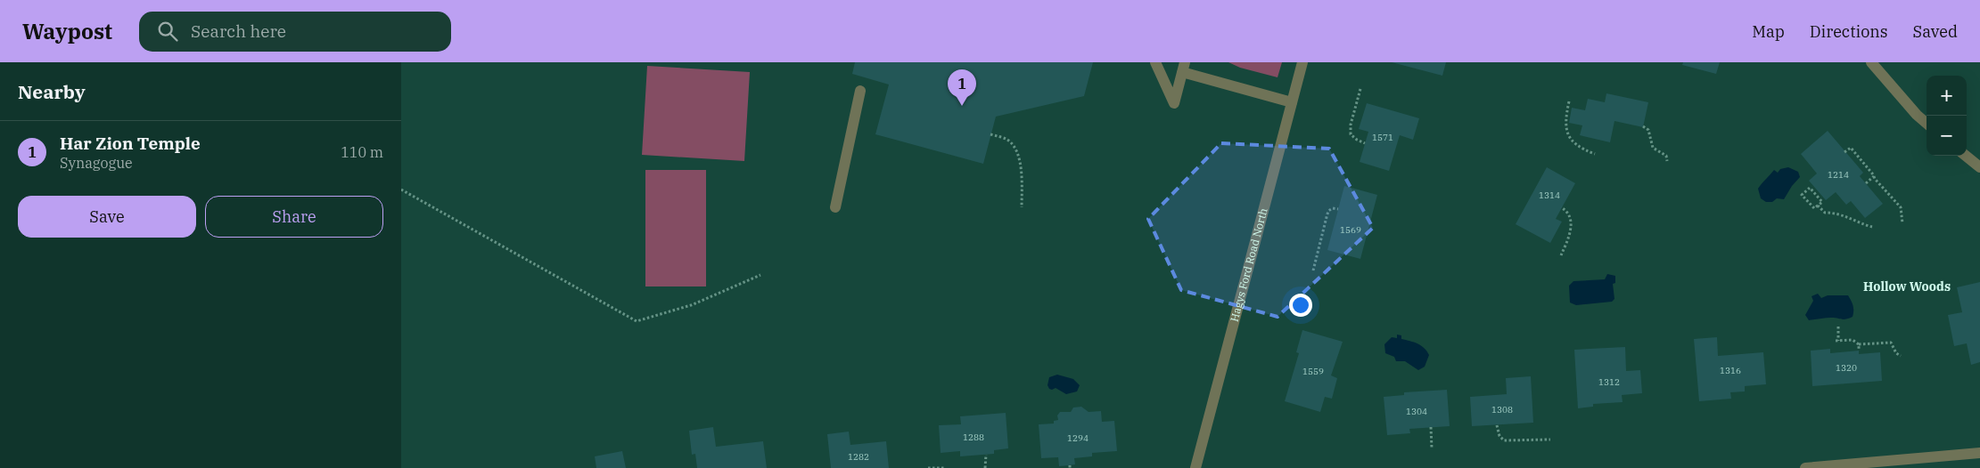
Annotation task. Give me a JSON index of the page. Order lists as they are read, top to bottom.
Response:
{
  "streets": {
    "street": ["Hagys Ford Road North"]
  },
  "districts": ["Hollow Woods"],
  "house_numbers": [
    "1571",
    "1214",
    "1314",
    "1569",
    "1320",
    "1316",
    "1559",
    "1312",
    "1308",
    "1304",
    "1288",
    "1294",
    "1282"
  ],
  "page": {
    "header": "Waypost",
    "search": "Search here",
    "nav": ["Map", "Directions", "Saved"],
    "heading": "Nearby",
    "pins": "1",
    "map_buttons": ["+", "−"],
    "list": [
      {
        "mark": "1",
        "name": "Har Zion Temple",
        "note": "Synagogue",
        "value": "110 m"
      }
    ],
    "buttons": ["Save", "Share"]
  }
}
